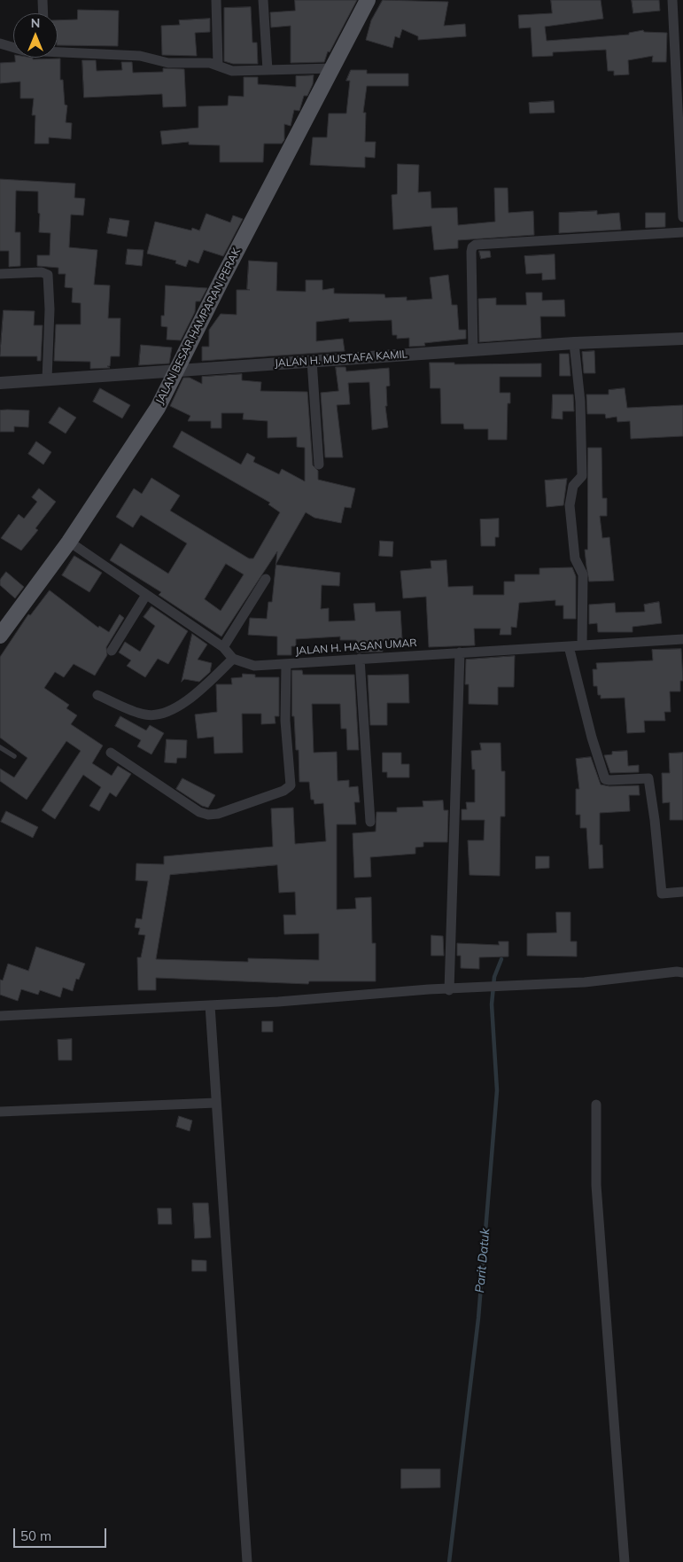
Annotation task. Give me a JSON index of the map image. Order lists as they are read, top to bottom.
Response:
{
  "streets": {
    "main road": ["JALAN BESAR HAMPARAN PERAK"],
    "street": ["JALAN H. MUSTAFA KAMIL", "JALAN H. HASAN UMAR"]
  },
  "crossings": [
    ["JALAN BESAR HAMPARAN PERAK", "JALAN H. MUSTAFA KAMIL"]
  ],
  "water": ["Parit Datuk"],
  "scale_bar": "50 m",
  "north": "top"
}
